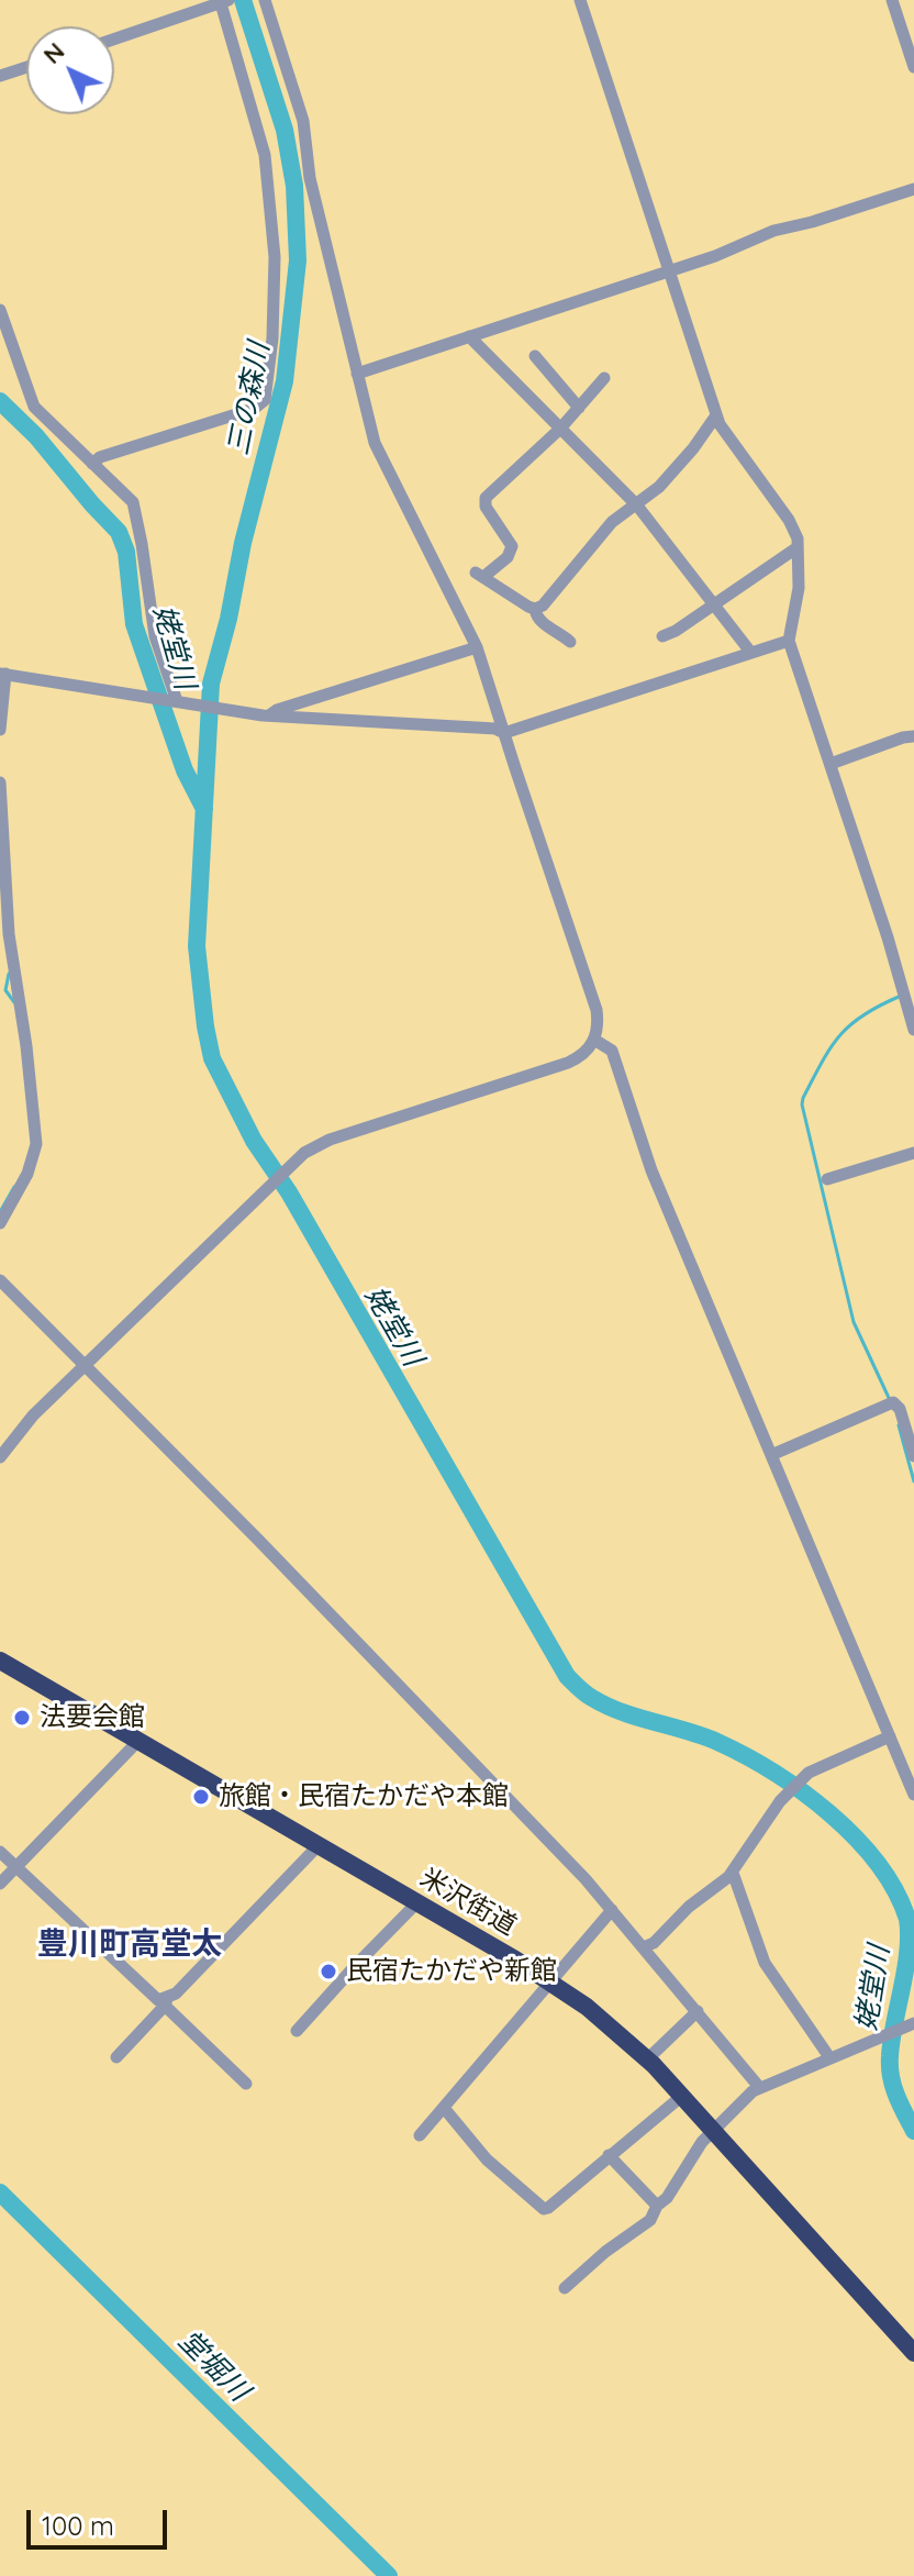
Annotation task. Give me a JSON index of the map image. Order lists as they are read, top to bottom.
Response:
{
  "streets": {
    "highway": ["米沢街道"]
  },
  "districts": ["豊川町高堂太"],
  "water": ["三の森川", "姥堂川", "堂堀川"],
  "places": ["法要会館", "旅館・民宿たかだや本館", "民宿たかだや新館"],
  "scale_bar": "100 m",
  "north": "top left"
}
